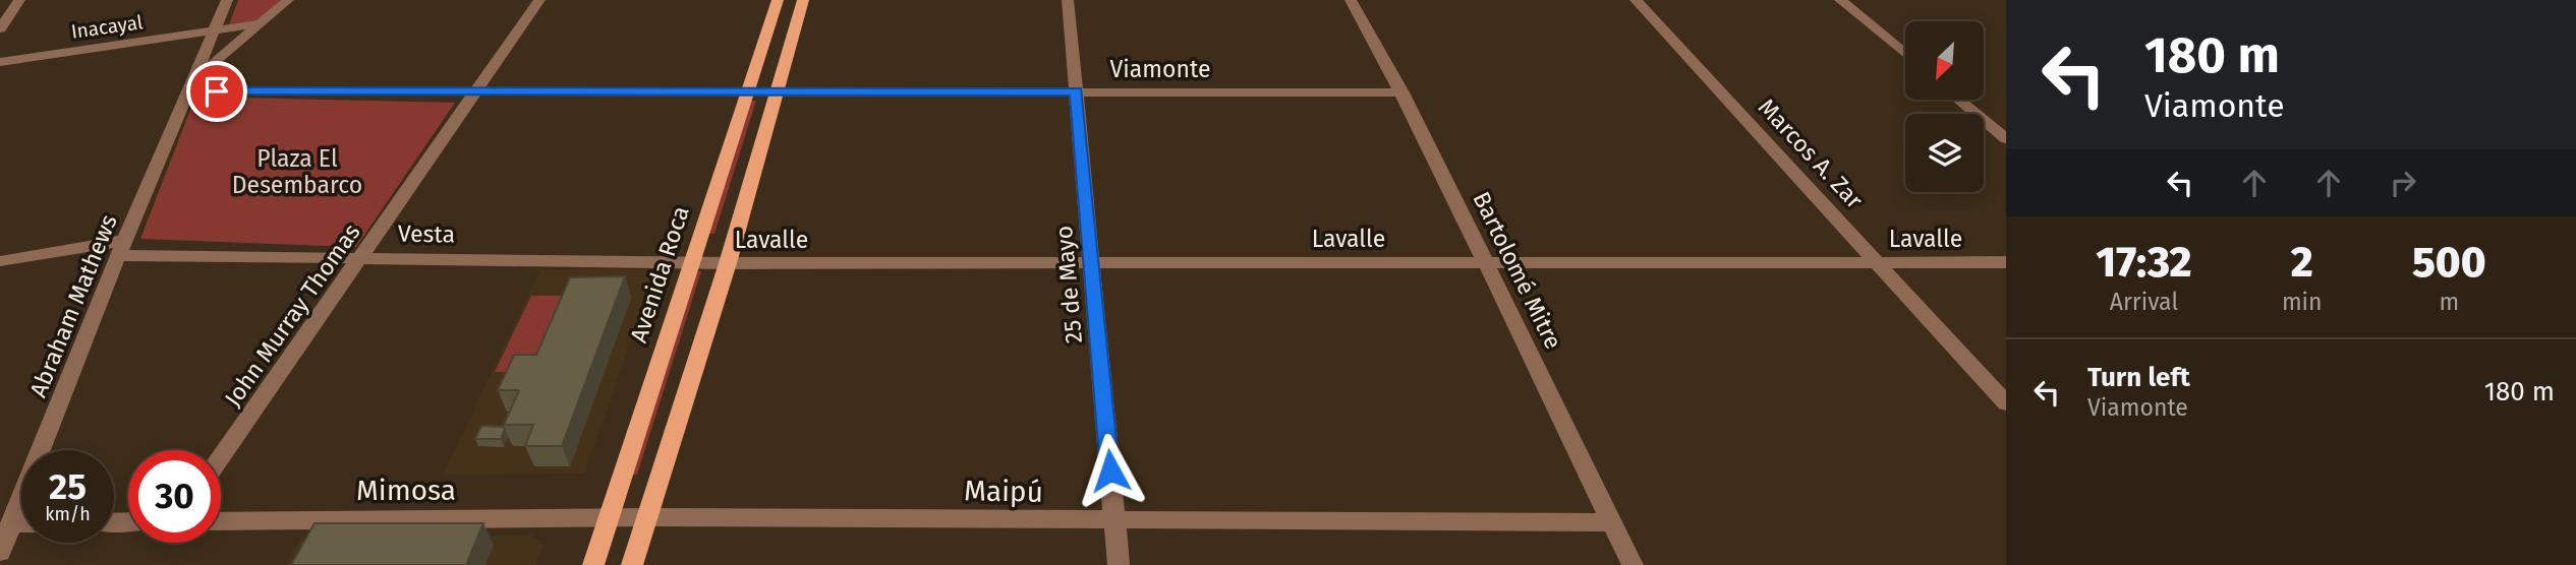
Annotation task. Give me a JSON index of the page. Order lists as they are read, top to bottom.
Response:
{
  "streets": {
    "main road": ["Avenida Roca"],
    "street": [
      "Inacayal",
      "Viamonte",
      "Marcos A. Zar",
      "Vesta",
      "Lavalle",
      "Bartolomé Mitre",
      "25 de Mayo",
      "Abraham Mathews",
      "John Murray Thomas",
      "Mimosa",
      "Maipú"
    ]
  },
  "crossings": [
    ["Inacayal", "Abraham Mathews"],
    ["Viamonte", "Bartolomé Mitre"],
    ["Viamonte", "Avenida Roca"],
    ["Viamonte", "25 de Mayo"],
    ["Viamonte", "Abraham Mathews"],
    ["Viamonte", "John Murray Thomas"],
    ["Marcos A. Zar", "Lavalle"],
    ["Vesta", "Lavalle"],
    ["Vesta", "Avenida Roca"],
    ["Vesta", "Abraham Mathews"],
    ["Vesta", "John Murray Thomas"],
    ["Lavalle", "Bartolomé Mitre"],
    ["Lavalle", "Avenida Roca"],
    ["Lavalle", "25 de Mayo"],
    ["Bartolomé Mitre", "Maipú"],
    ["Avenida Roca", "Mimosa"],
    ["Avenida Roca", "Maipú"],
    ["25 de Mayo", "Maipú"],
    ["Mimosa", "Maipú"]
  ],
  "parks": ["Plaza El Desembarco"],
  "north": "bottom left",
  "page": {
    "turn": ["180 m", "Viamonte"],
    "eta": [
      "17:32",
      "Arrival",
      "2",
      "min",
      "500",
      "m"
    ],
    "list": [
      {
        "name": "Turn left",
        "note": "Viamonte",
        "value": "180 m"
      }
    ],
    "speed": "25 km/h",
    "limit": "30"
  }
}
